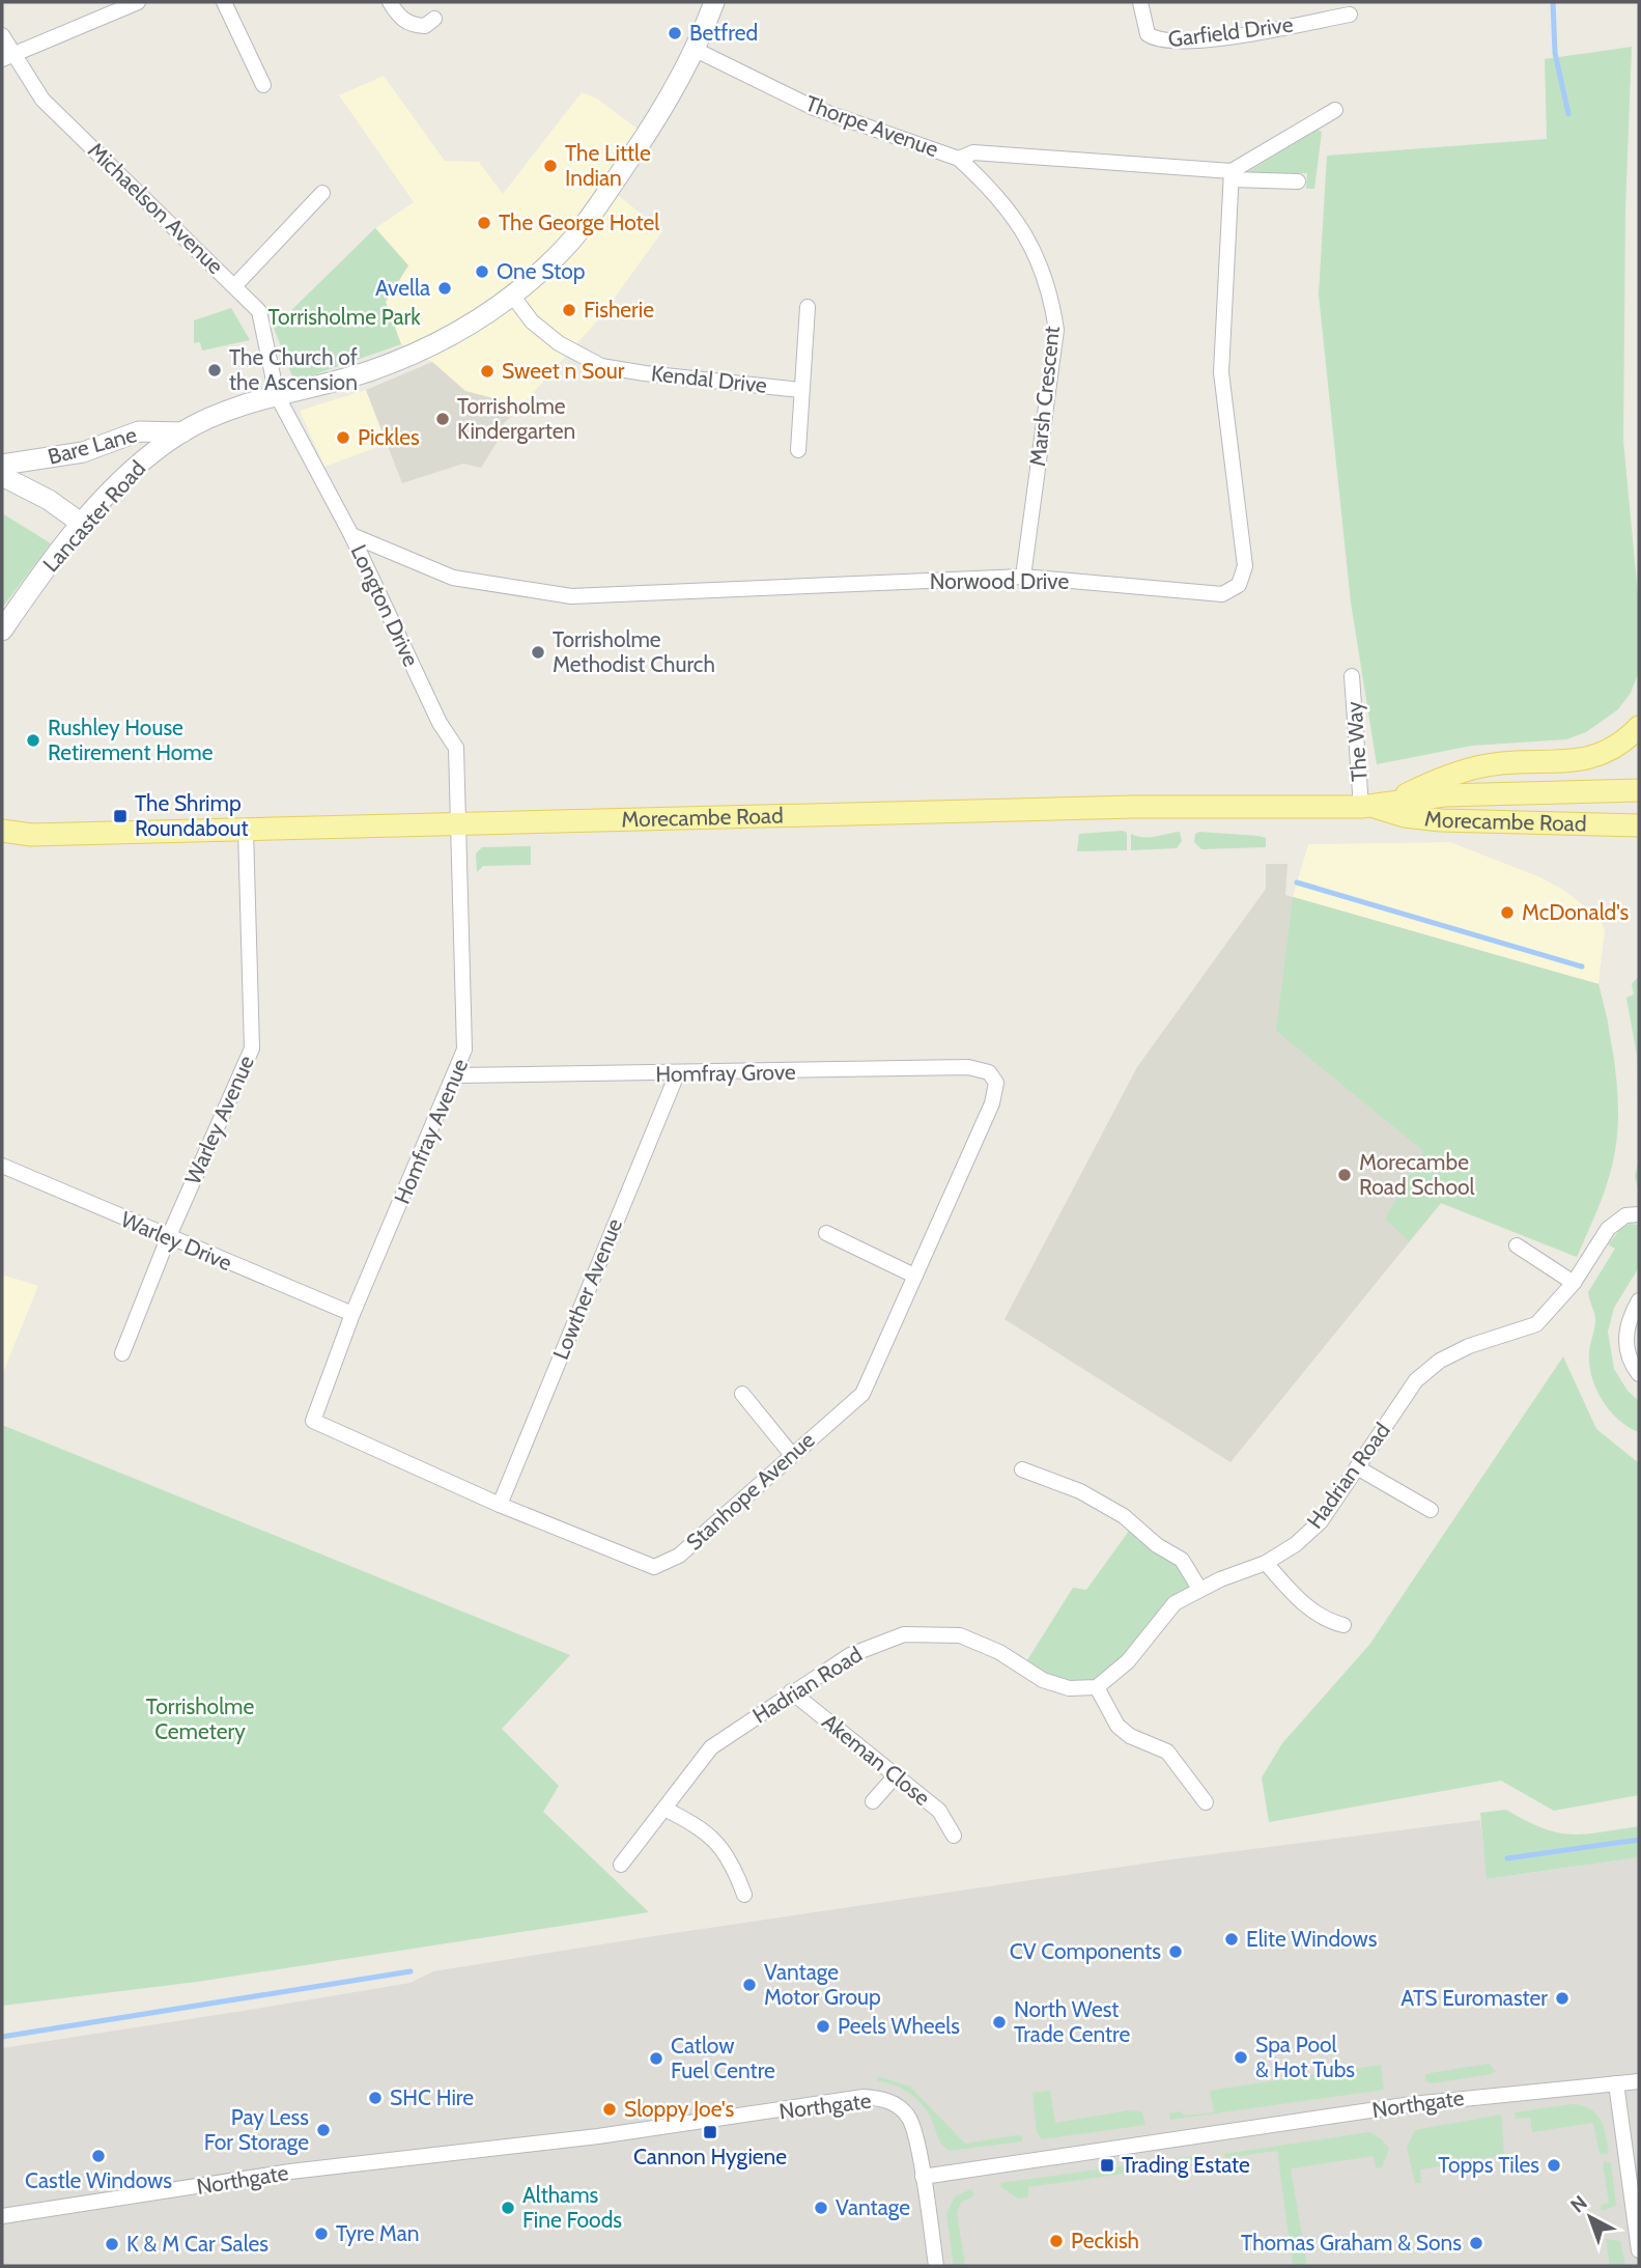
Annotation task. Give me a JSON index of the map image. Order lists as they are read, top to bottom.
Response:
{
  "streets": {
    "main road": ["Bare Lane", "Lancaster Road", "Morecambe Road"],
    "street": [
      "Garfield Drive",
      "Thorpe Avenue",
      "Michaelson Avenue",
      "Kendal Drive",
      "Marsh Crescent",
      "Norwood Drive",
      "Longton Drive",
      "The Way",
      "Homfray Grove",
      "Warley Avenue",
      "Homfray Avenue",
      "Warley Drive",
      "Lowther Avenue",
      "Hadrian Road",
      "Stanhope Avenue",
      "Akeman Close",
      "Northgate"
    ]
  },
  "crossings": [
    ["Thorpe Avenue", "Marsh Crescent"],
    ["Thorpe Avenue", "Lancaster Road"],
    ["Thorpe Avenue", "Norwood Drive"],
    ["Michaelson Avenue", "Lancaster Road"],
    ["Michaelson Avenue", "Longton Drive"],
    ["Kendal Drive", "Lancaster Road"],
    ["Marsh Crescent", "Norwood Drive"],
    ["Bare Lane", "Lancaster Road"],
    ["Lancaster Road", "Longton Drive"],
    ["Norwood Drive", "Longton Drive"],
    ["Longton Drive", "Morecambe Road"],
    ["Longton Drive", "Homfray Avenue"],
    ["The Way", "Morecambe Road"],
    ["Morecambe Road", "Warley Avenue"],
    ["Morecambe Road", "Homfray Avenue"],
    ["Homfray Grove", "Homfray Avenue"],
    ["Homfray Grove", "Lowther Avenue"],
    ["Homfray Grove", "Stanhope Avenue"],
    ["Warley Avenue", "Warley Drive"],
    ["Homfray Avenue", "Warley Drive"],
    ["Homfray Avenue", "Stanhope Avenue"],
    ["Lowther Avenue", "Stanhope Avenue"],
    ["Hadrian Road", "Akeman Close"]
  ],
  "parks": ["Torrisholme Park", "Torrisholme Cemetery"],
  "places": {
    "other": [
      "Betfred",
      "The Little Indian",
      "The George Hotel",
      "One Stop",
      "Avella",
      "Fisherie",
      "The Church of the Ascension",
      "Sweet n Sour",
      "Torrisholme Kindergarten",
      "Pickles",
      "Torrisholme Methodist Church",
      "Rushley House Retirement Home",
      "McDonald's",
      "Morecambe Road School",
      "Elite Windows",
      "CV Components",
      "Vantage Motor Group",
      "ATS Euromaster",
      "North West Trade Centre",
      "Peels Wheels",
      "Spa Pool & Hot Tubs",
      "Catlow Fuel Centre",
      "SHC Hire",
      "Sloppy Joe's",
      "Pay Less For Storage",
      "Castle Windows",
      "Topps Tiles",
      "Althams Fine Foods",
      "Vantage",
      "Tyre Man",
      "Peckish",
      "Thomas Graham & Sons",
      "K & M Car Sales"
    ],
    "transit": ["The Shrimp Roundabout", "Cannon Hygiene", "Trading Estate"]
  },
  "north": "top left"
}
